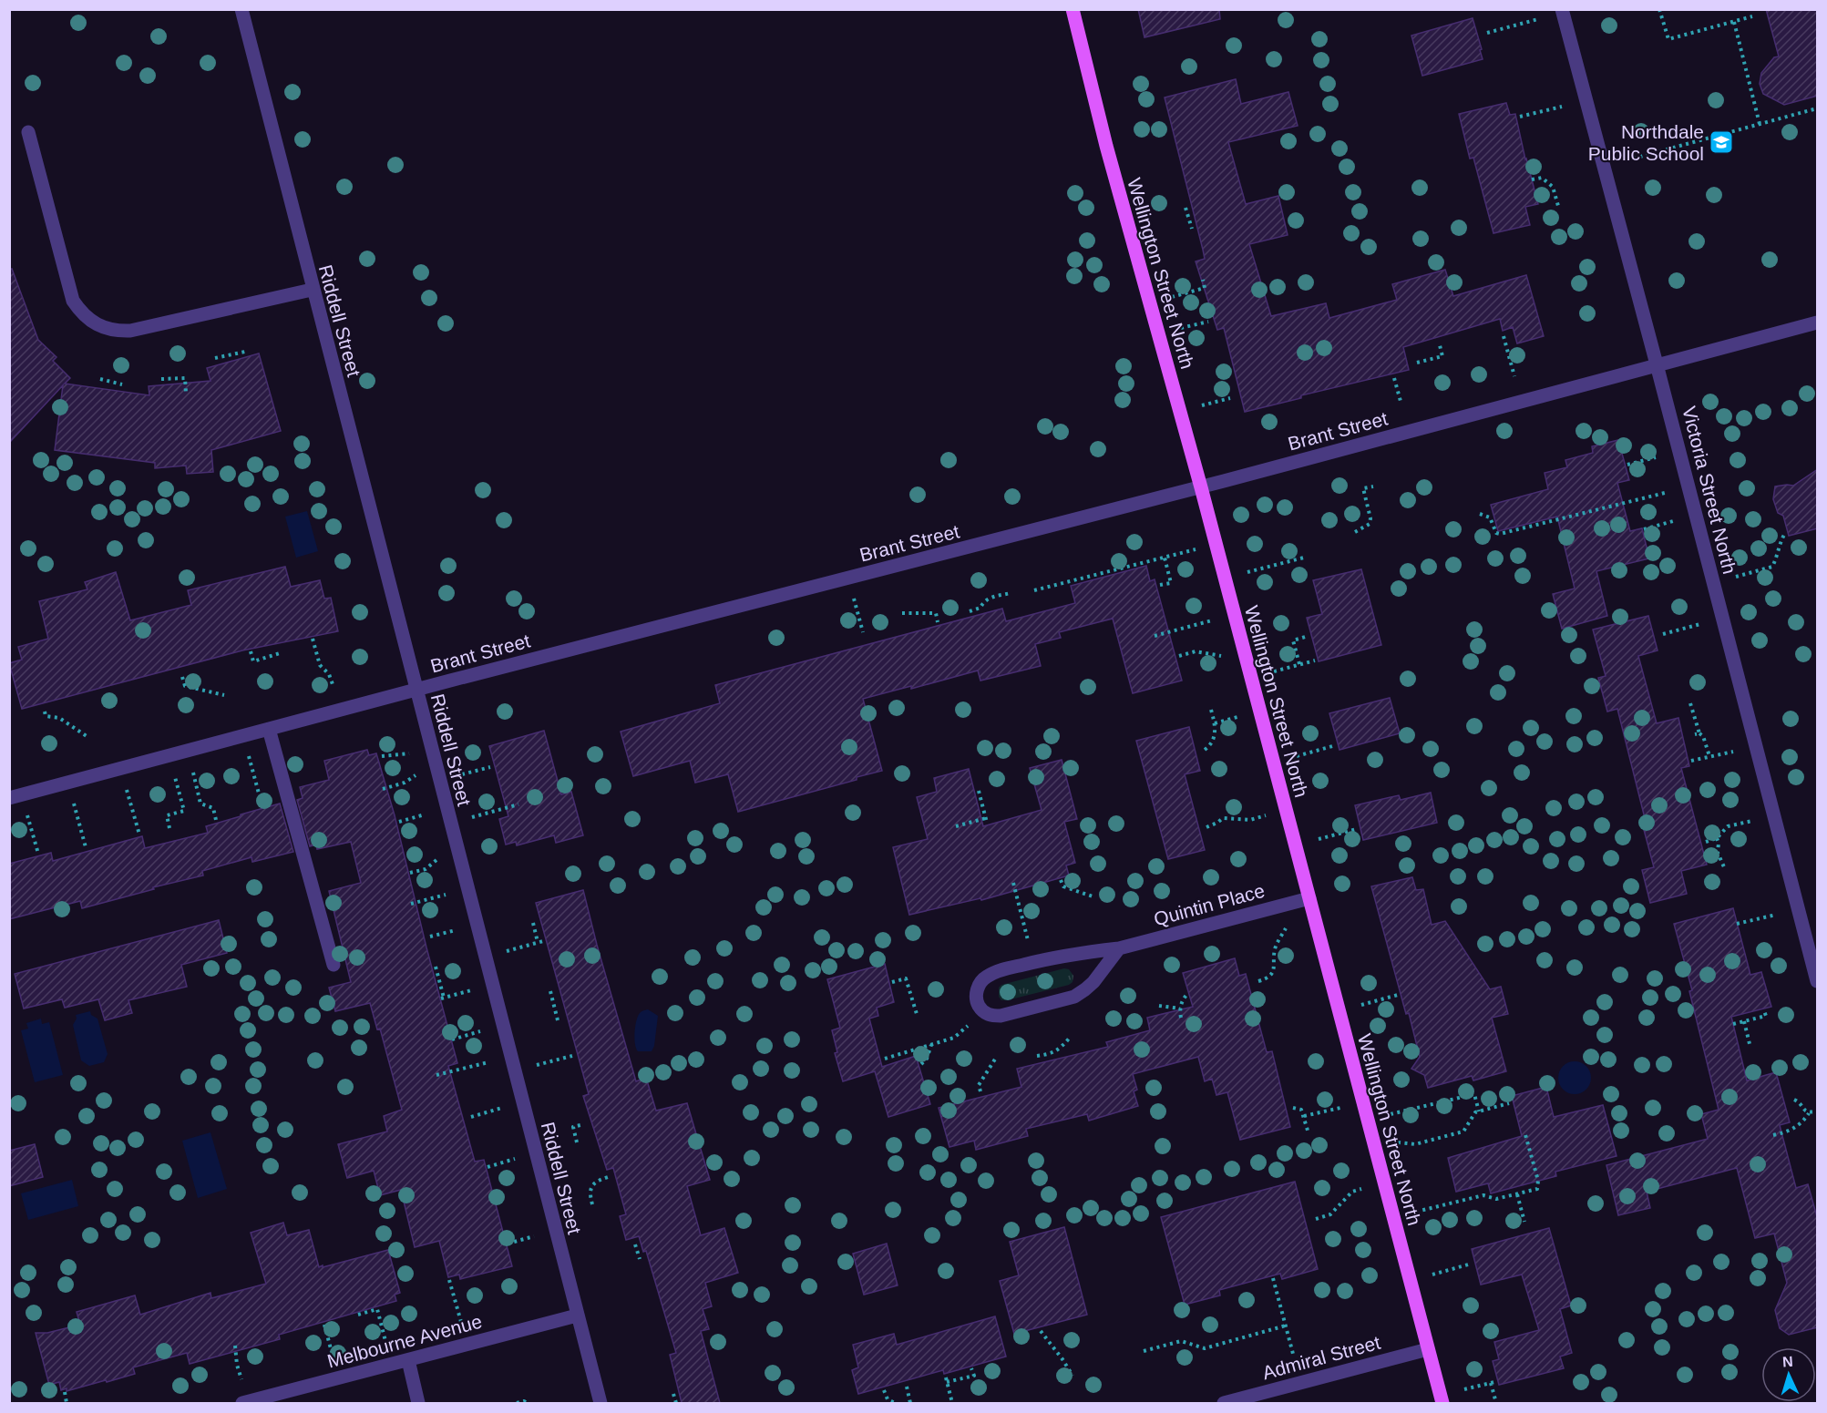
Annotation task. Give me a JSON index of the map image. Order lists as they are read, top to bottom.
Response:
{
  "streets": {
    "main road": ["Wellington Street North"],
    "street": [
      "Riddell Street",
      "Brant Street",
      "Victoria Street North",
      "Quintin Place",
      "Melbourne Avenue",
      "Admiral Street"
    ]
  },
  "crossings": [
    ["Wellington Street North", "Brant Street"],
    ["Wellington Street North", "Quintin Place"],
    ["Wellington Street North", "Admiral Street"],
    ["Riddell Street", "Brant Street"],
    ["Riddell Street", "Melbourne Avenue"],
    ["Brant Street", "Victoria Street North"]
  ],
  "places": {
    "school or university": ["Northdale Public School"]
  },
  "north": "top"
}
